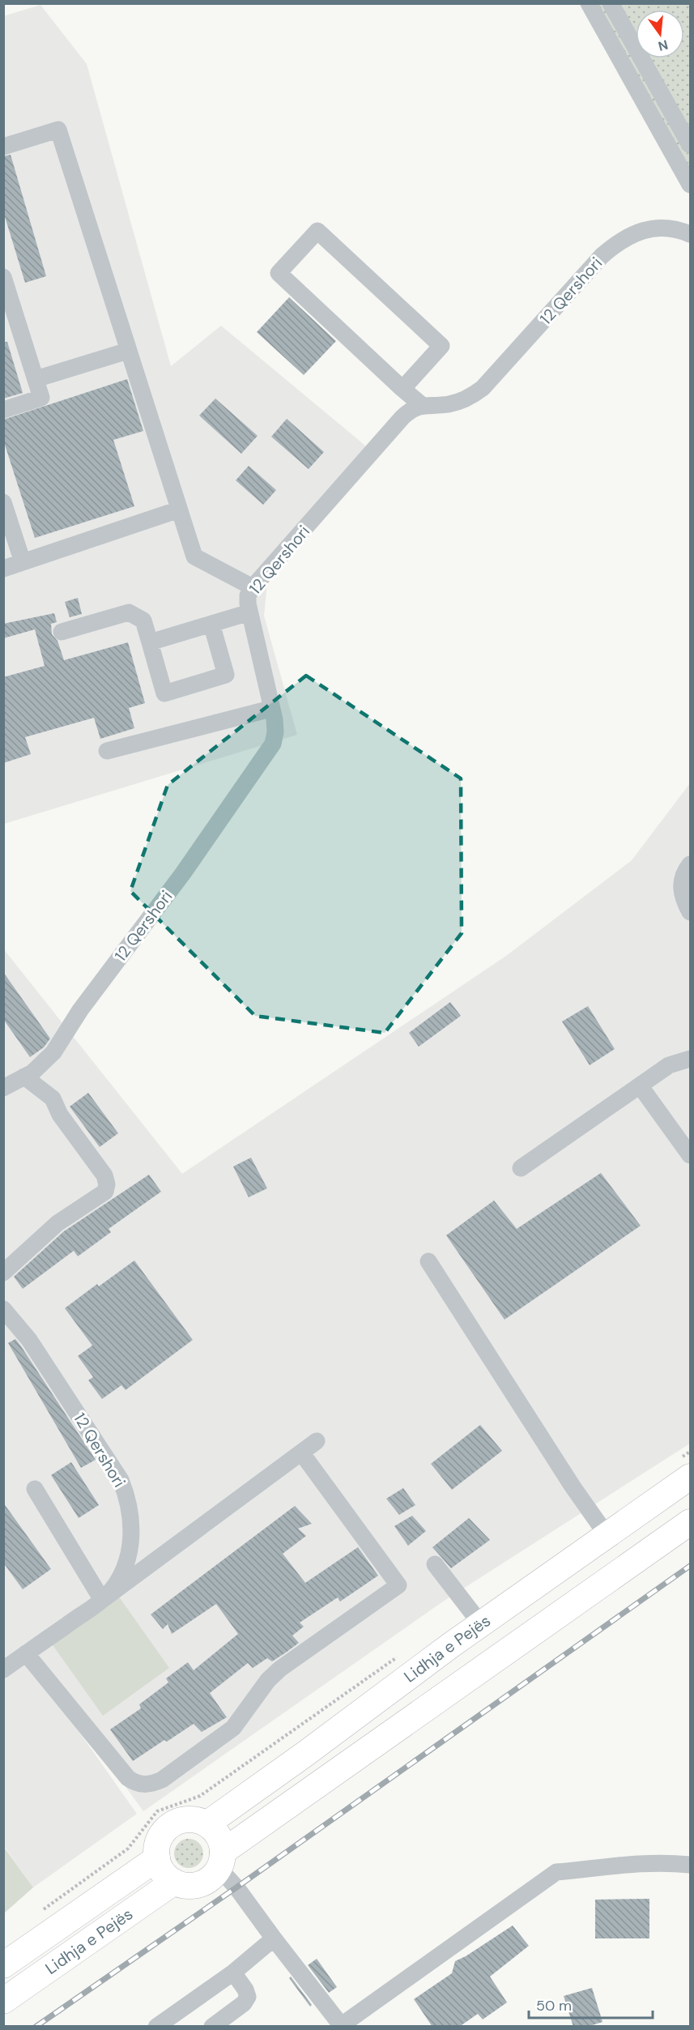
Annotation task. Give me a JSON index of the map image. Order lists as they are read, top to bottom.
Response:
{
  "streets": {
    "highway": ["Lidhja e Pejës"],
    "street": ["12 Qershori"]
  },
  "scale_bar": "50 m",
  "north": "bottom"
}
